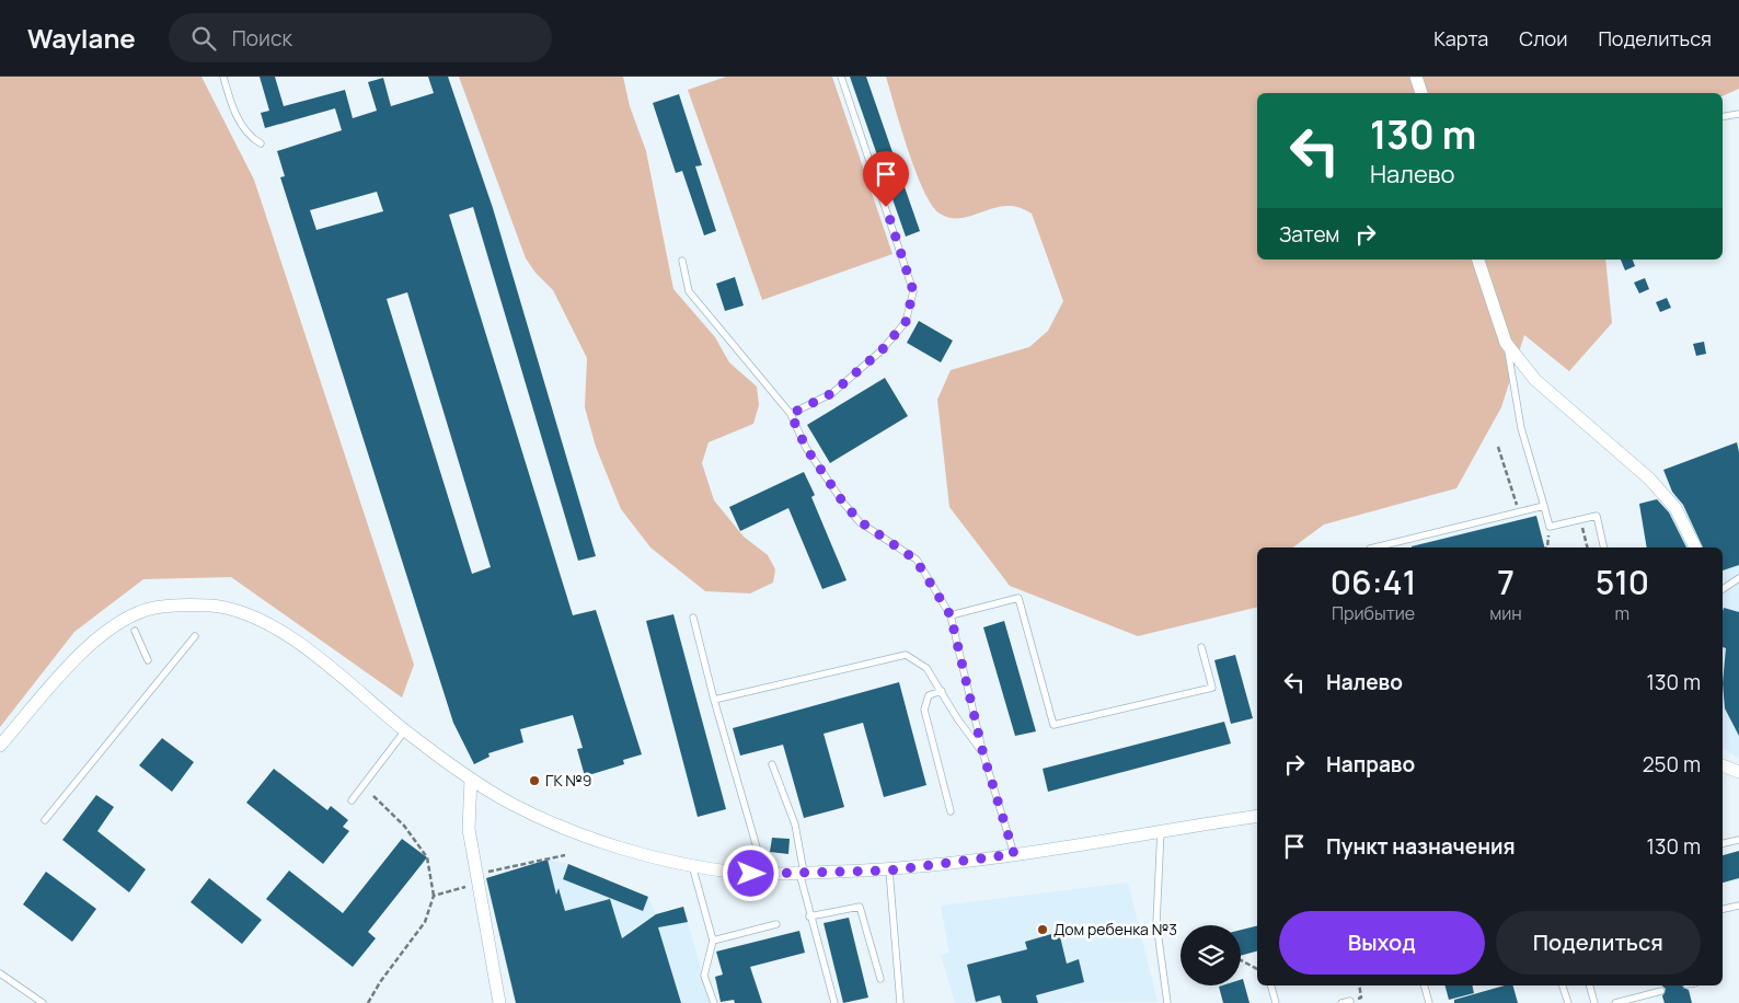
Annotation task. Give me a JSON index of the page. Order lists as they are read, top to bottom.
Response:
{
  "places": ["ГК №9", "Дом ребенка №3"],
  "page": {
    "header": "Waylane",
    "search": "Поиск",
    "nav": ["Карта", "Слои", "Поделиться"],
    "turn": ["130 m", "Налево"],
    "then": "Затем",
    "eta": [
      "06:41",
      "Прибытие",
      "7",
      "мин",
      "510",
      "m"
    ],
    "list": [
      {
        "name": "Налево",
        "value": "130 m"
      },
      {
        "name": "Направо",
        "value": "250 m"
      },
      {
        "name": "Пункт назначения",
        "value": "130 m"
      }
    ],
    "buttons": ["Выход", "Поделиться"]
  }
}
